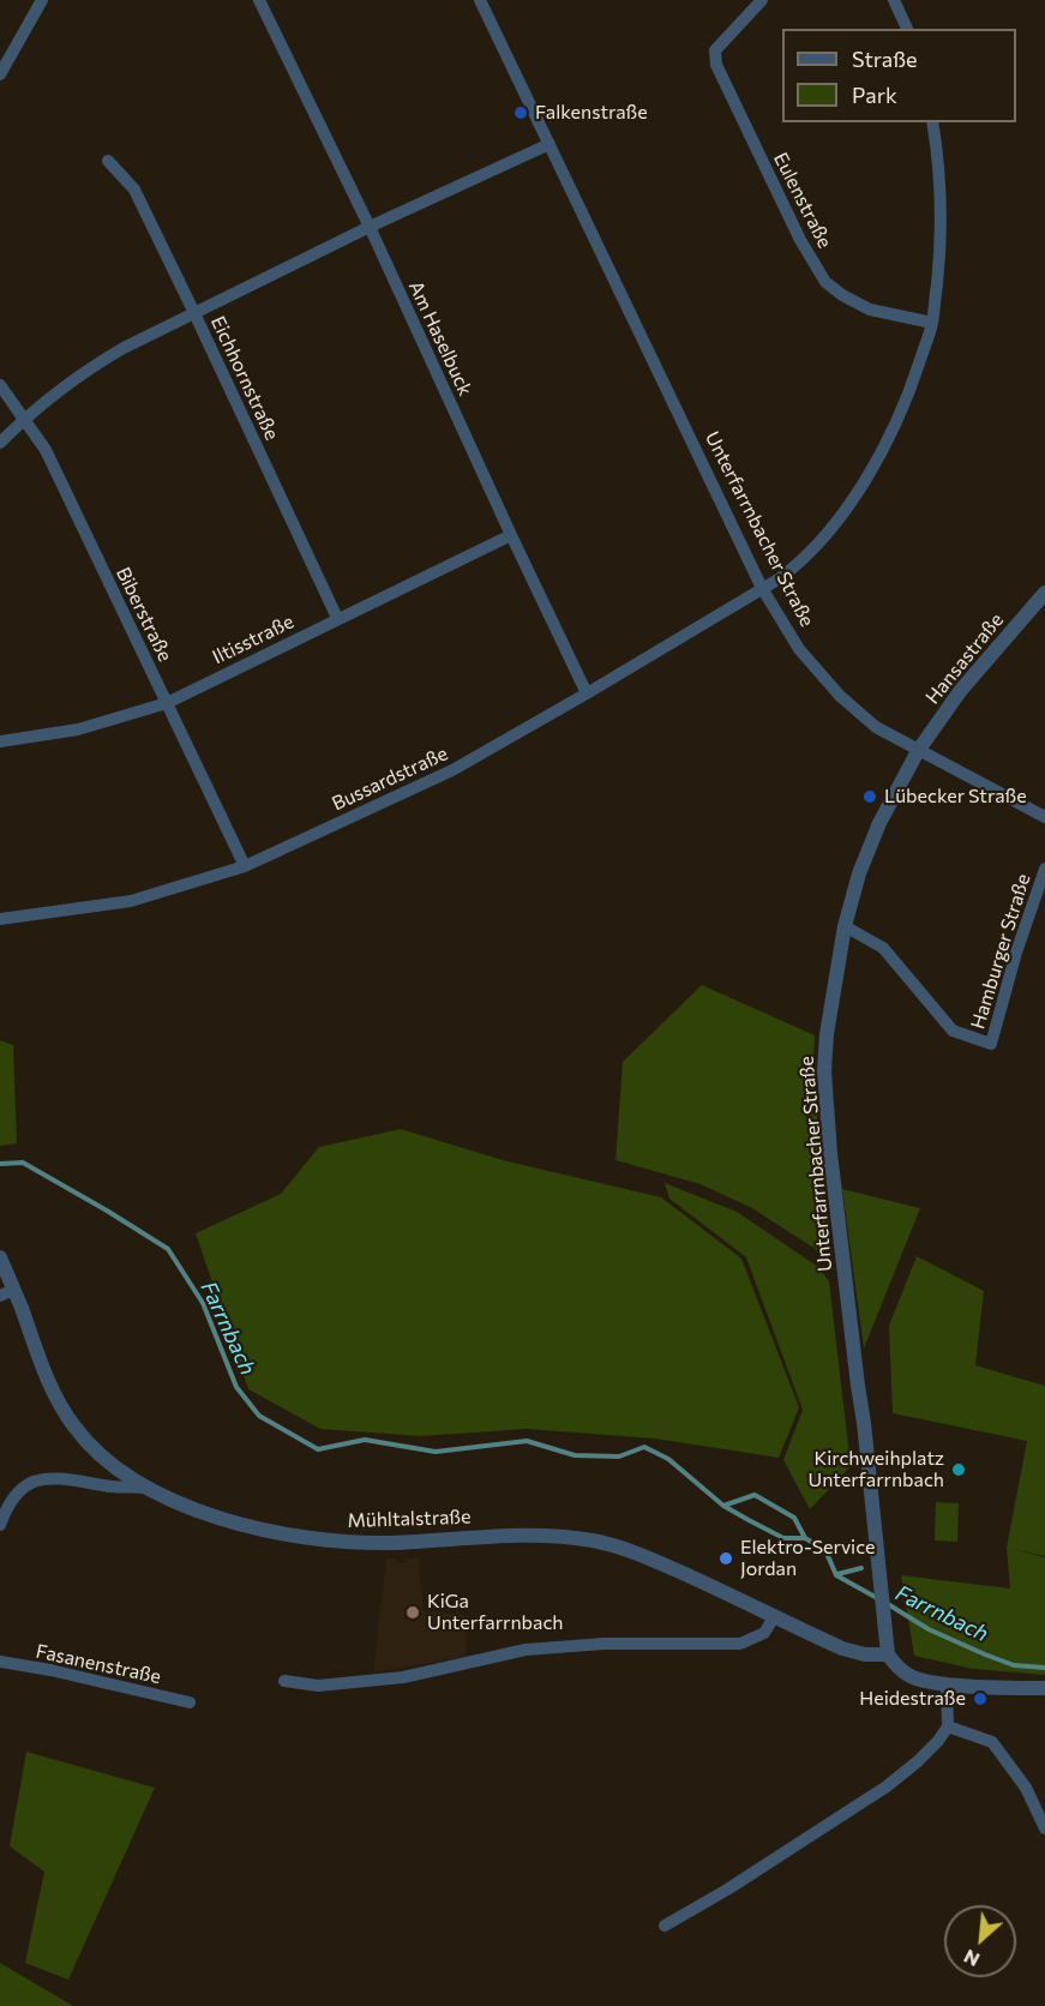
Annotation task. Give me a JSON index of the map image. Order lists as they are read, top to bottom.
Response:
{
  "streets": {
    "street": [
      "Eulenstraße",
      "Am Haselbuck",
      "Eichhornstraße",
      "Unterfarrnbacher Straße",
      "Biberstraße",
      "Iltisstraße",
      "Hansastraße",
      "Bussardstraße",
      "Hamburger Straße",
      "Mühltalstraße",
      "Fasanenstraße"
    ]
  },
  "crossings": [
    ["Eulenstraße", "Bussardstraße"],
    ["Am Haselbuck", "Iltisstraße"],
    ["Am Haselbuck", "Bussardstraße"],
    ["Eichhornstraße", "Iltisstraße"],
    ["Unterfarrnbacher Straße", "Hansastraße"],
    ["Unterfarrnbacher Straße", "Bussardstraße"],
    ["Unterfarrnbacher Straße", "Hamburger Straße"],
    ["Unterfarrnbacher Straße", "Mühltalstraße"],
    ["Biberstraße", "Iltisstraße"],
    ["Biberstraße", "Bussardstraße"]
  ],
  "water": ["Farrnbach"],
  "places": [
    "Falkenstraße",
    "Lübecker Straße",
    "Kirchweihplatz Unterfarrnbach",
    "Elektro-Service Jordan",
    "KiGa Unterfarrnbach",
    "Heidestraße"
  ],
  "legend": ["Straße", "Park"],
  "north": "bottom left"
}
